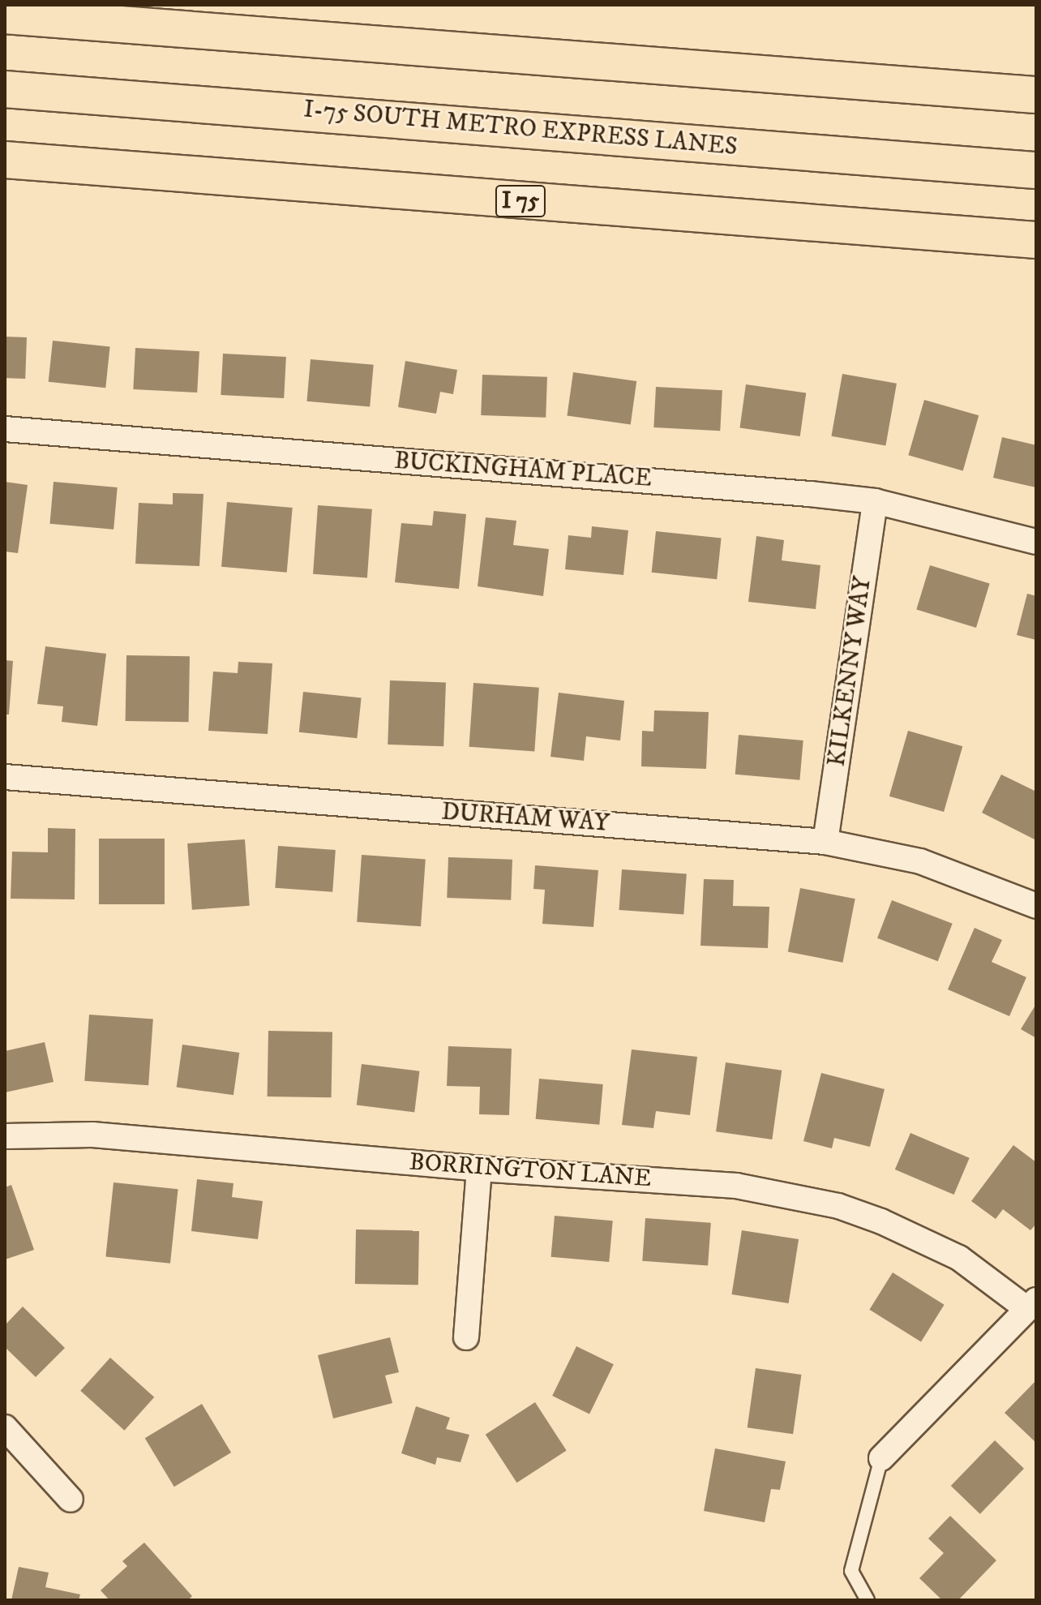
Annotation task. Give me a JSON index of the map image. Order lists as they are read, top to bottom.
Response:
{
  "streets": {
    "highway": ["I-75 SOUTH METRO EXPRESS LANES", "I 75"],
    "street": [
      "BUCKINGHAM PLACE",
      "KILKENNY WAY",
      "DURHAM WAY",
      "BORRINGTON LANE"
    ]
  },
  "crossings": [
    ["BUCKINGHAM PLACE", "KILKENNY WAY"],
    ["KILKENNY WAY", "DURHAM WAY"]
  ]
}
